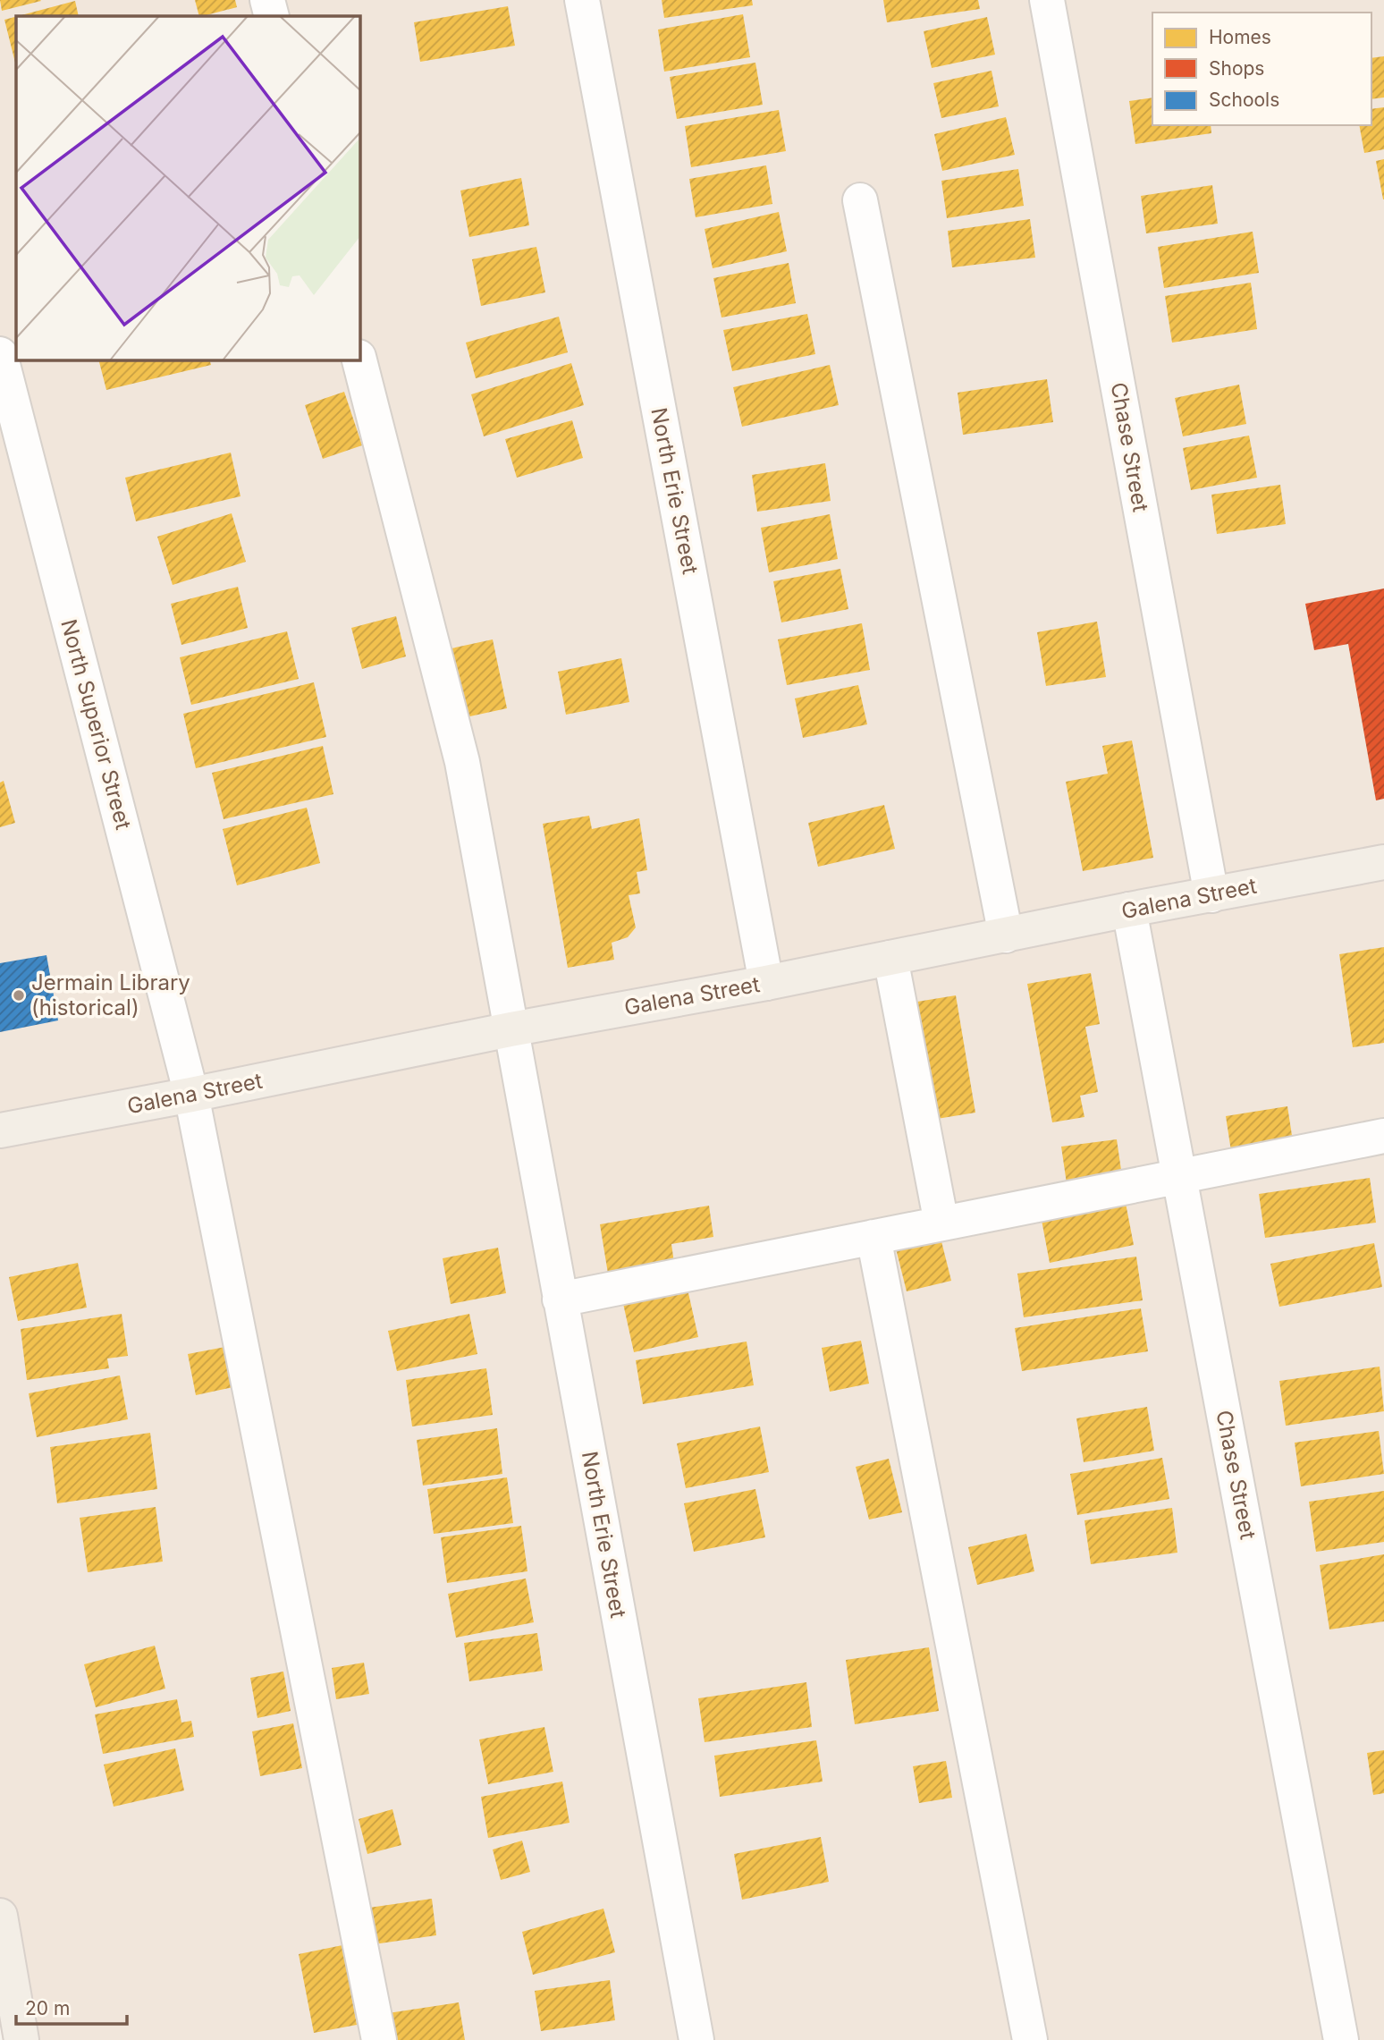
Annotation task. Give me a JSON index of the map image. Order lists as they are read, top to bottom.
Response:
{
  "streets": {
    "main road": ["Galena Street"],
    "street": ["Chase Street", "North Erie Street", "North Superior Street"]
  },
  "crossings": [
    ["Chase Street", "Galena Street"],
    ["North Erie Street", "Galena Street"],
    ["North Superior Street", "Galena Street"]
  ],
  "places": ["Jermain Library (historical)"],
  "legend": ["Homes", "Shops", "Schools"],
  "scale_bar": "20 m"
}
